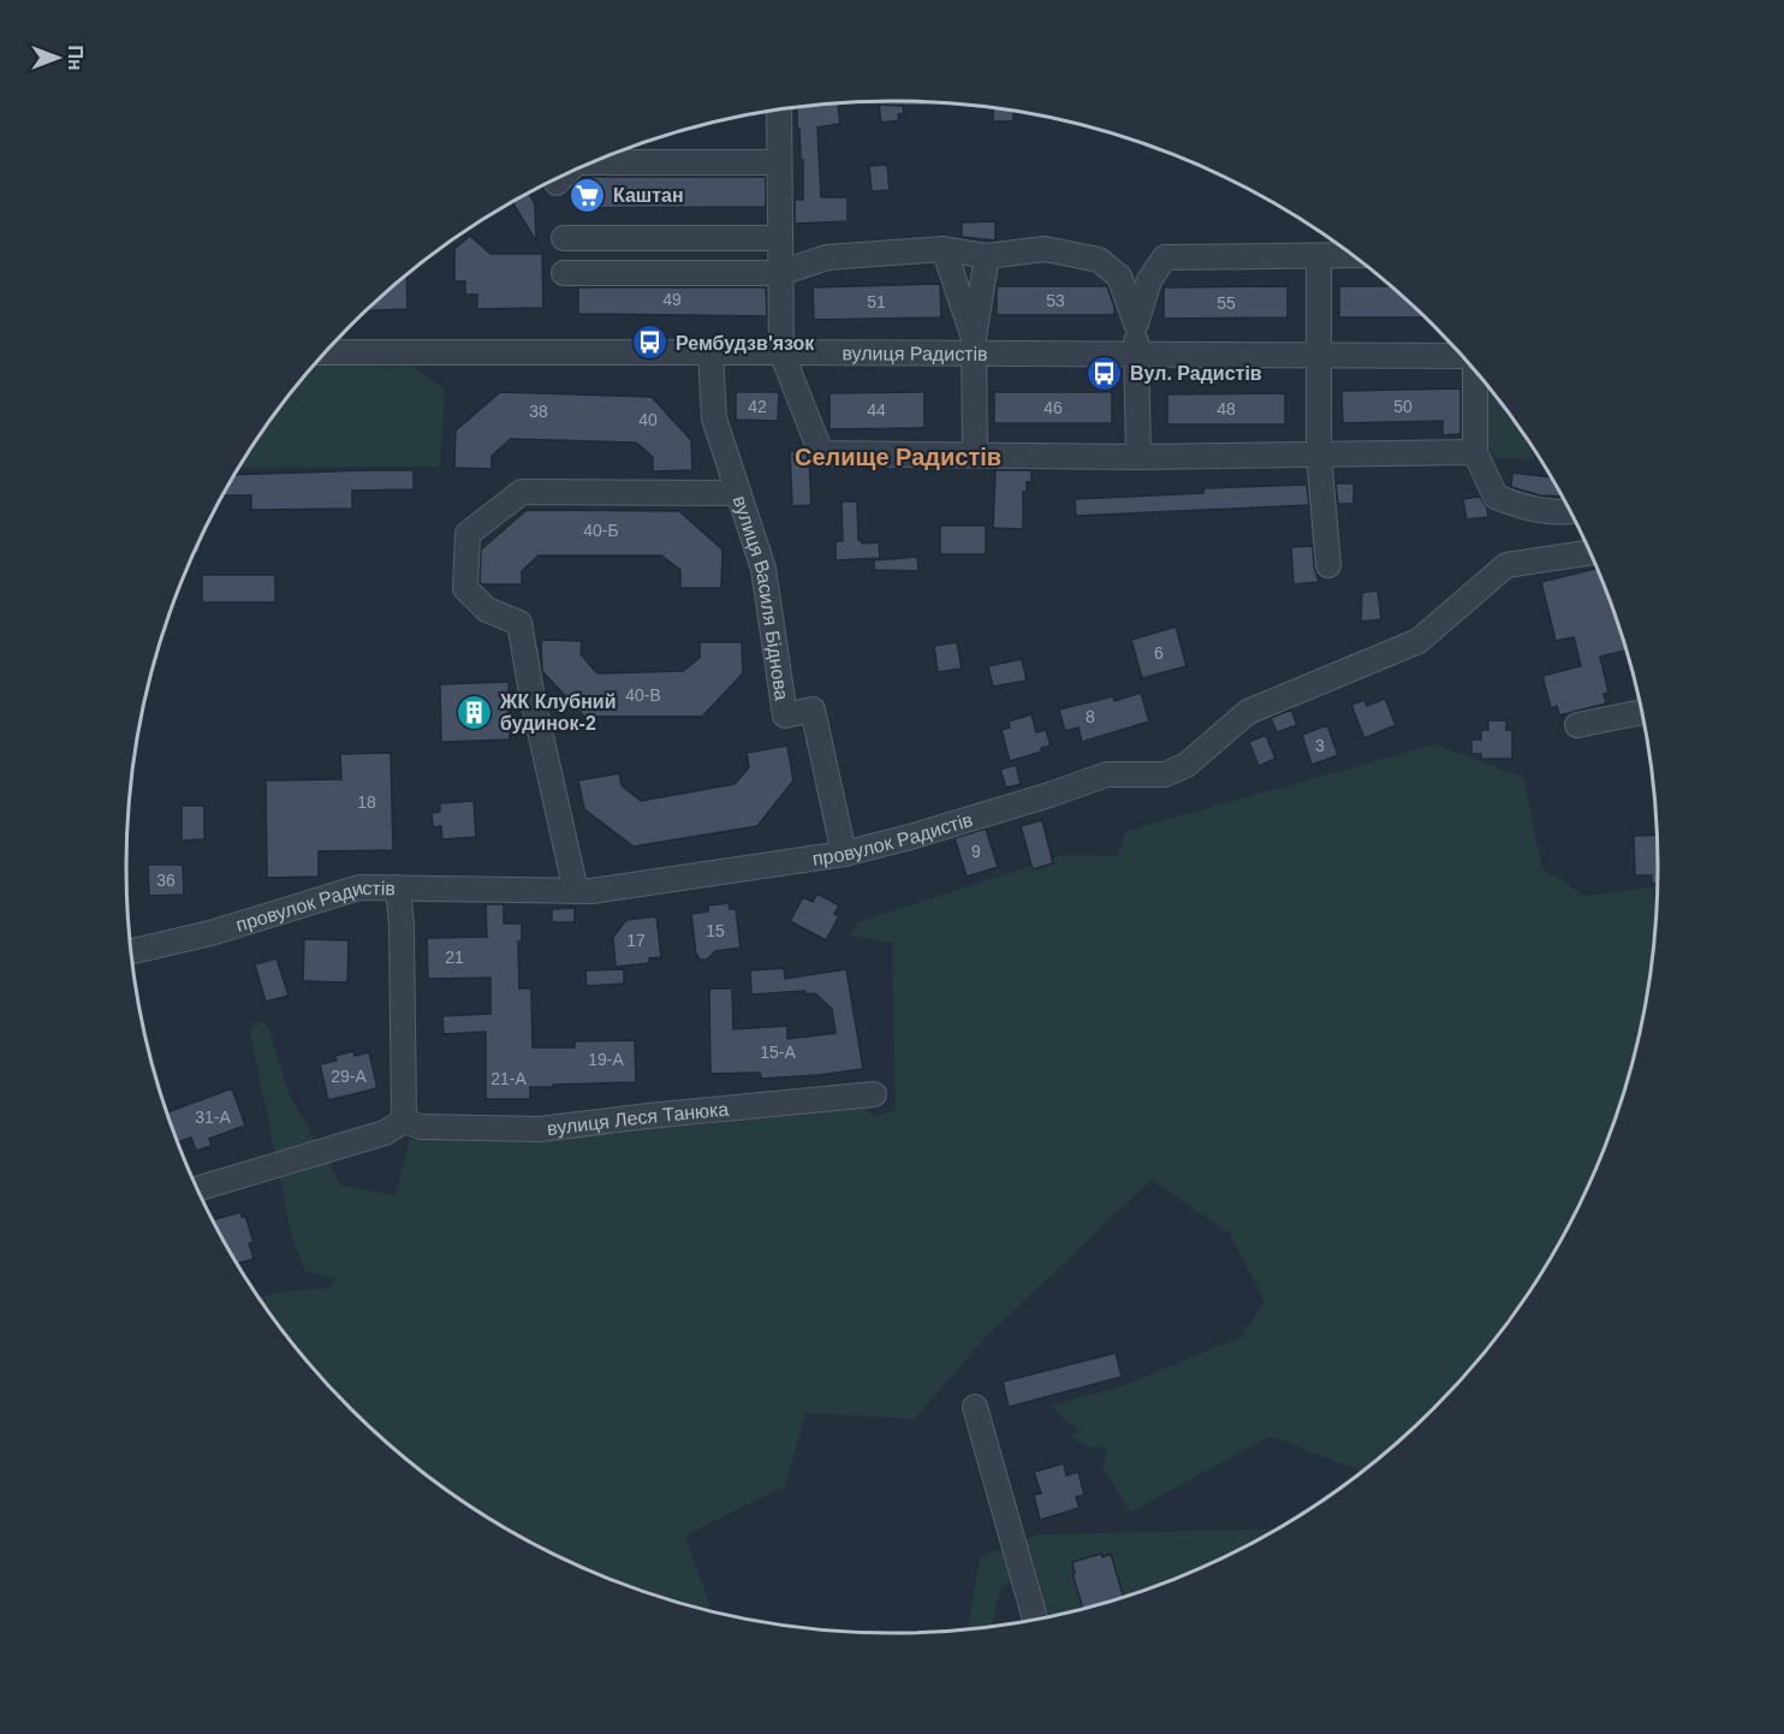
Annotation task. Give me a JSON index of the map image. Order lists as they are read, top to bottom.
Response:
{
  "streets": {
    "street": [
      "вулиця Радистів",
      "вулиця Василя Біднова",
      "провулок Радистів",
      "вулиця Леся Танюка"
    ]
  },
  "crossings": [
    ["вулиця Радистів", "вулиця Василя Біднова"],
    ["вулиця Василя Біднова", "провулок Радистів"]
  ],
  "districts": ["Селище Радистів"],
  "places": {
    "supermarket": ["Каштан"],
    "bus stop": ["Рембудзв'язок", "Вул. Радистів"],
    "building": ["ЖК Клубний будинок-2"]
  },
  "house_numbers": [
    "49",
    "53",
    "51",
    "55",
    "42",
    "50",
    "46",
    "48",
    "44",
    "38",
    "40",
    "40-Б",
    "6",
    "40-В",
    "8",
    "3",
    "18",
    "9",
    "36",
    "15",
    "17",
    "21",
    "15-А",
    "19-А",
    "29-А",
    "21-А",
    "31-А"
  ],
  "north": "right"
}
